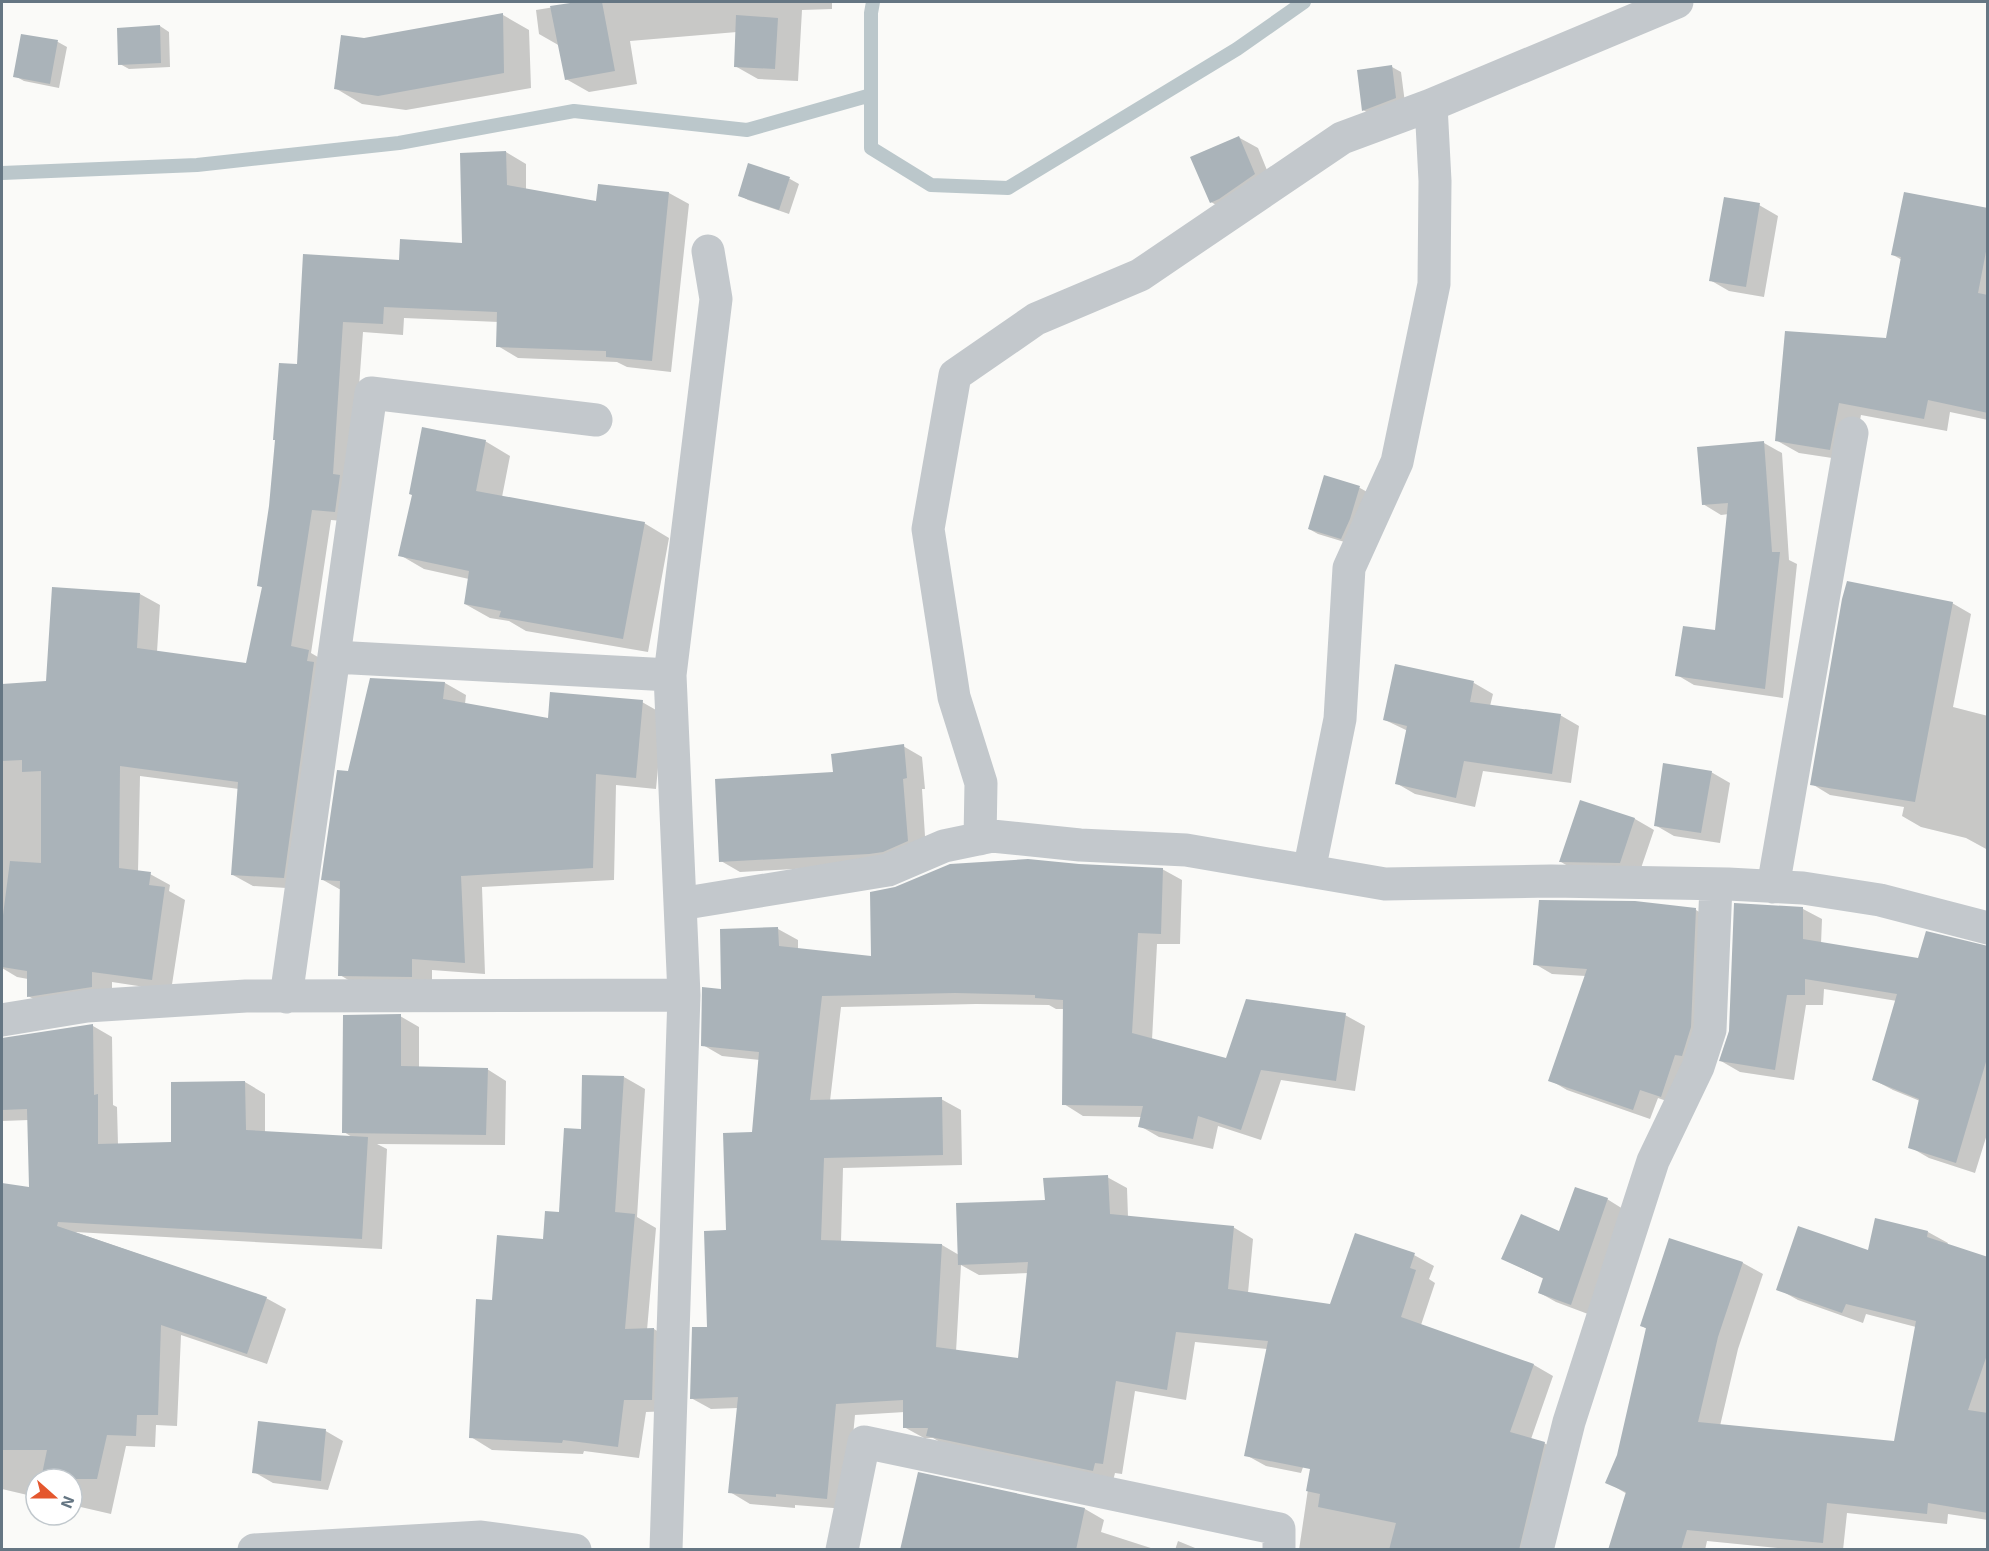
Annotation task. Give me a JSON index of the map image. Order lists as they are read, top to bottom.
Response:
{
  "north": "right"
}
